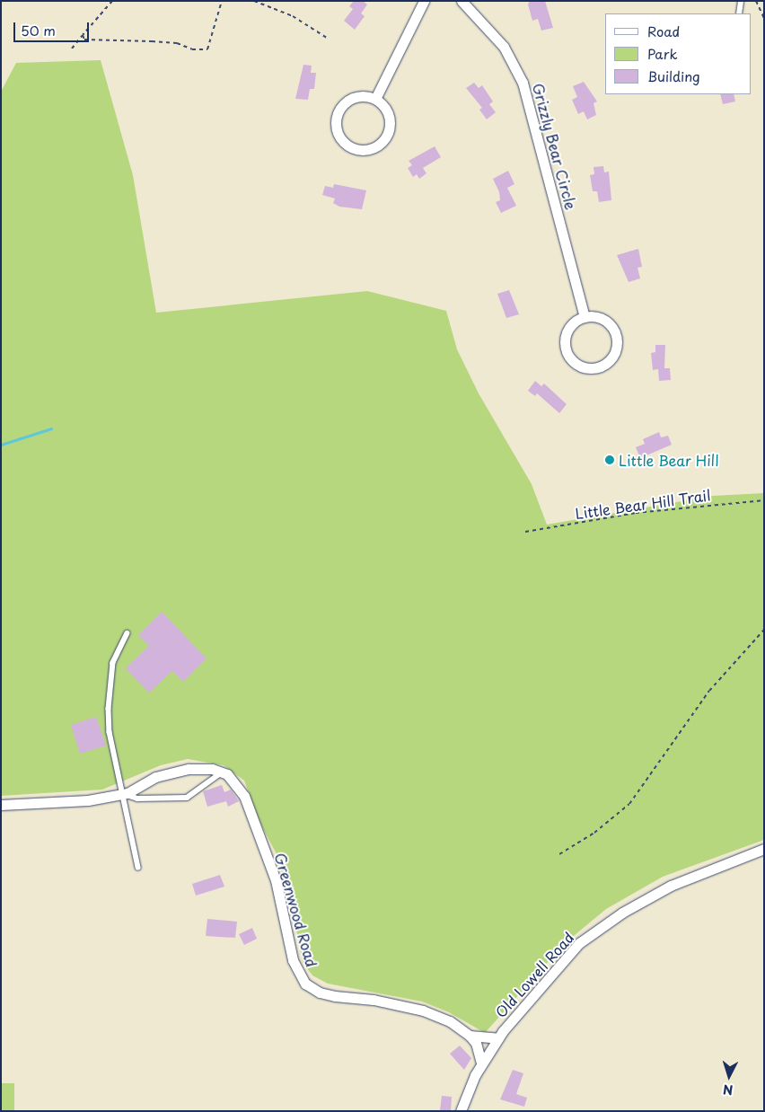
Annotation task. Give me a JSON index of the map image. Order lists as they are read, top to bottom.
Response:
{
  "streets": {
    "street": ["Grizzly Bear Circle", "Greenwood Road", "Old Lowell Road"],
    "path": ["Little Bear Hill Trail"]
  },
  "places": ["Little Bear Hill"],
  "legend": ["Road", "Park", "Building"],
  "scale_bar": "50 m",
  "north": "bottom"
}
